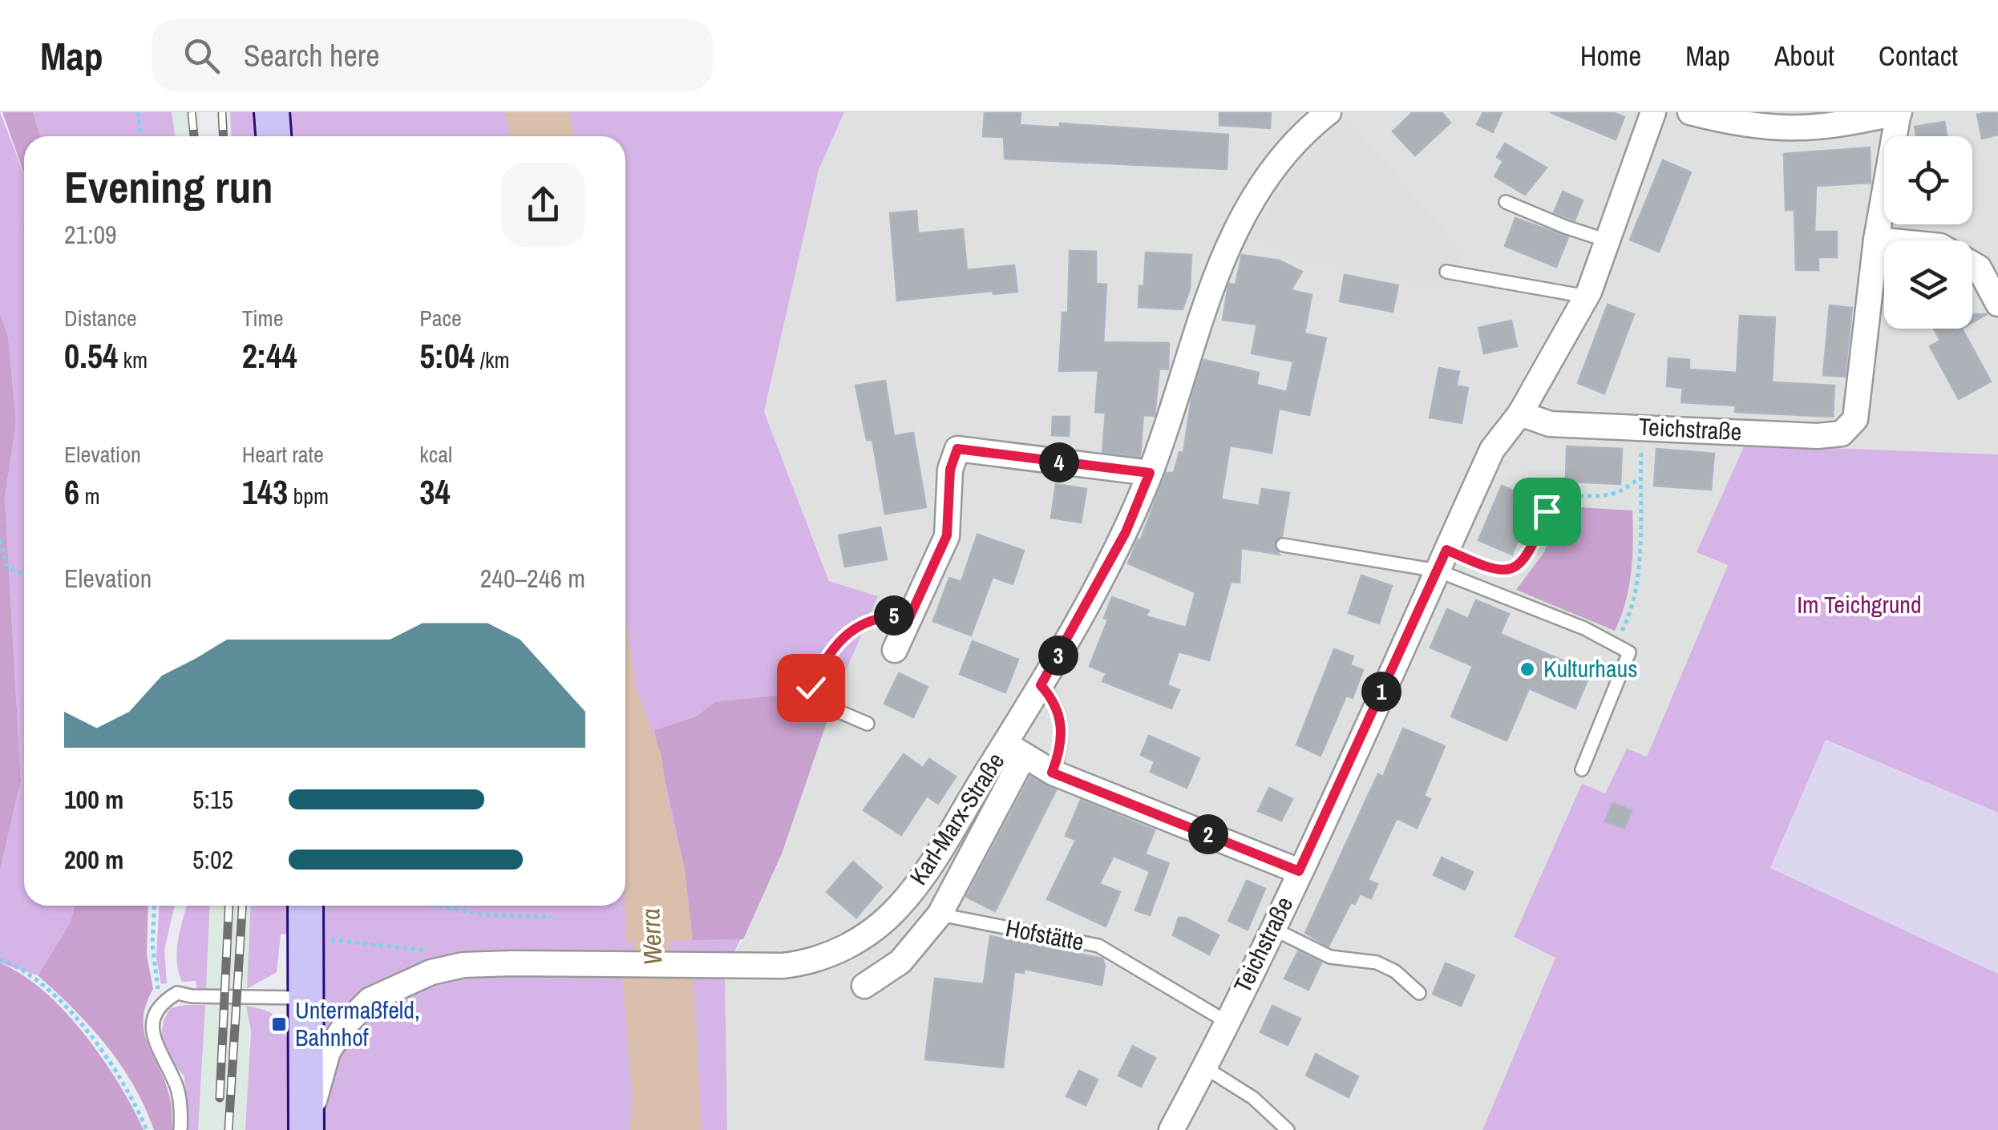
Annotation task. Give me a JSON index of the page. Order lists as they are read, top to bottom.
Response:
{
  "streets": {
    "street": ["Teichstraße", "Karl-Marx-Straße"],
    "lane": ["Hofstätte"]
  },
  "crossings": [
    ["Teichstraße", "Hofstätte"]
  ],
  "water": ["Werra"],
  "parks": ["Im Teichgrund"],
  "places": {
    "other": ["Kulturhaus"],
    "transit": ["Untermaßfeld, Bahnhof"]
  },
  "page": {
    "header": "Map",
    "search": "Search here",
    "nav": [
      "Home",
      "Map",
      "About",
      "Contact"
    ],
    "heading": ["Evening run", "21:09"],
    "stats": [
      ["Distance", "0.54 km"],
      ["Time", "2:44"],
      ["Pace", "5:04 /km"],
      ["Elevation", "6 m"],
      ["Heart rate", "143 bpm"],
      ["kcal", "34"]
    ],
    "pins": [
      "4",
      "5",
      "3",
      "1",
      "2"
    ],
    "chart": ["Elevation", "240–246 m"],
    "list": [
      {
        "name": "100 m",
        "note": "5:15"
      },
      {
        "name": "200 m",
        "note": "5:02"
      }
    ]
  }
}
